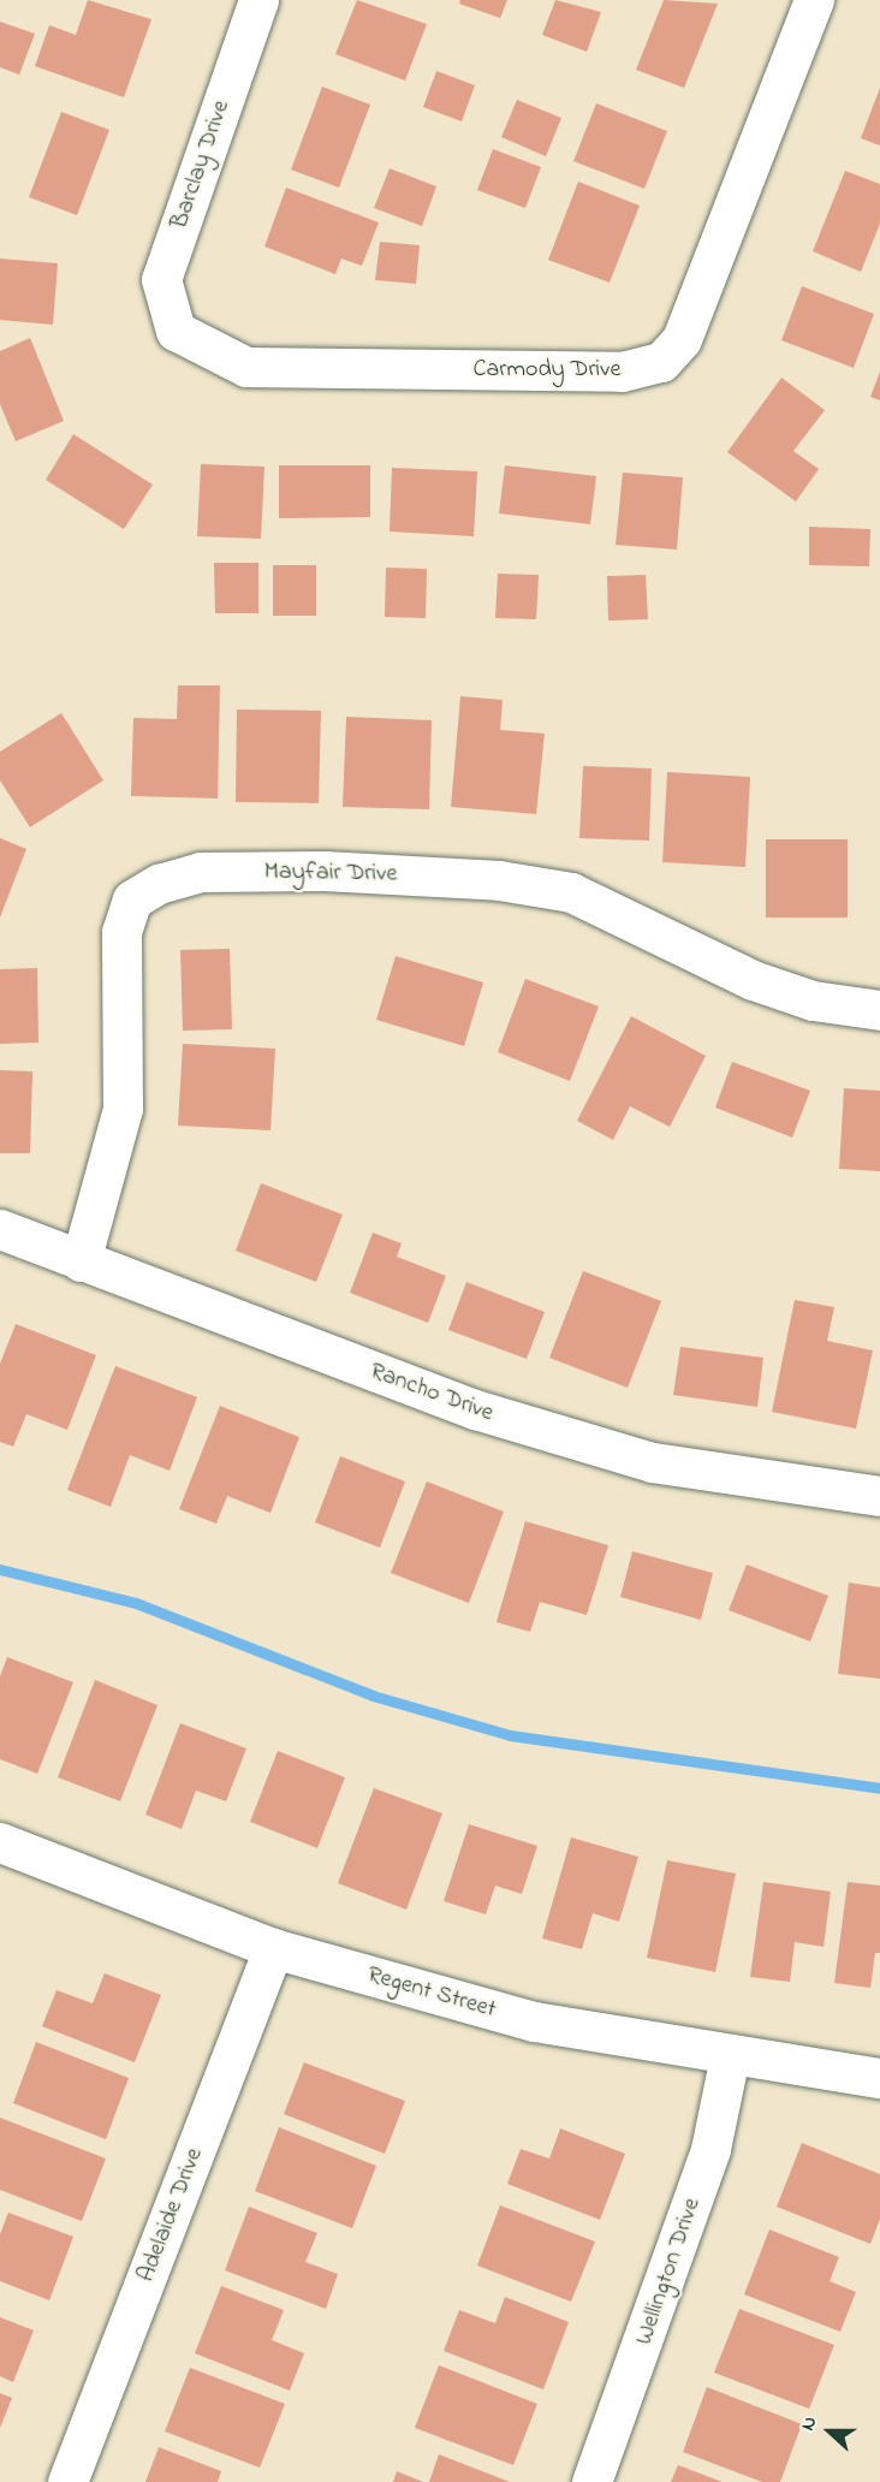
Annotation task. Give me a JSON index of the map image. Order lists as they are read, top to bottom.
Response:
{
  "streets": {
    "street": [
      "Barclay Drive",
      "Carmody Drive",
      "Mayfair Drive",
      "Rancho Drive",
      "Regent Street",
      "Adelaide Drive",
      "Wellington Drive"
    ]
  },
  "crossings": [
    ["Barclay Drive", "Carmody Drive"],
    ["Mayfair Drive", "Rancho Drive"],
    ["Regent Street", "Adelaide Drive"],
    ["Regent Street", "Wellington Drive"]
  ],
  "north": "left"
}
